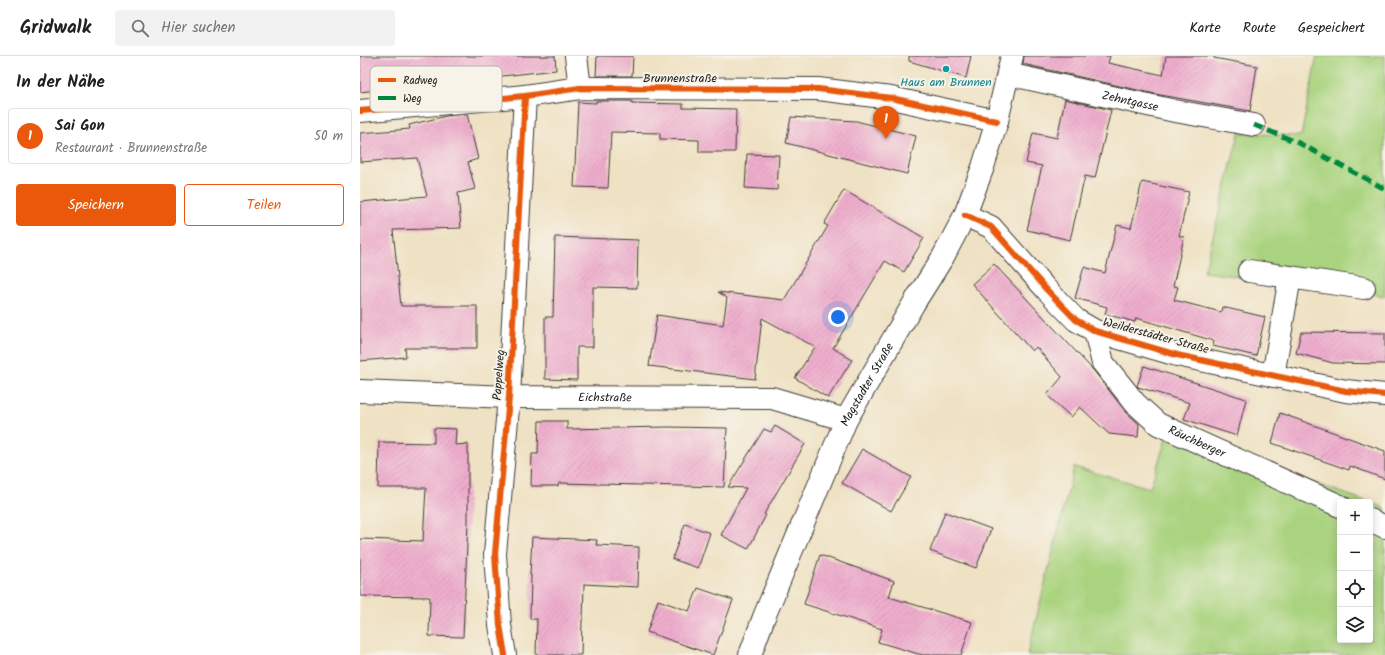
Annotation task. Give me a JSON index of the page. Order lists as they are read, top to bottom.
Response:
{
  "streets": {
    "street": [
      "Brunnenstraße",
      "Zehntgasse",
      "Weilderstädter Straße",
      "Pappelweg",
      "Magstadter Straße",
      "Eichstraße",
      "Räuchberger"
    ]
  },
  "crossings": [
    ["Brunnenstraße", "Pappelweg"],
    ["Brunnenstraße", "Magstadter Straße"],
    ["Zehntgasse", "Magstadter Straße"],
    ["Weilderstädter Straße", "Magstadter Straße"],
    ["Weilderstädter Straße", "Räuchberger"],
    ["Pappelweg", "Eichstraße"],
    ["Magstadter Straße", "Eichstraße"]
  ],
  "places": ["Haus am Brunnen"],
  "legend": ["Radweg", "Weg"],
  "page": {
    "header": "Gridwalk",
    "search": "Hier suchen",
    "nav": ["Karte", "Route", "Gespeichert"],
    "heading": "In der Nähe",
    "pins": "1",
    "list": [
      {
        "mark": "1",
        "name": "Sai Gon",
        "note": "Restaurant · Brunnenstraße",
        "value": "50 m"
      }
    ],
    "buttons": ["Speichern", "Teilen"],
    "map_buttons": ["+", "−"]
  }
}
